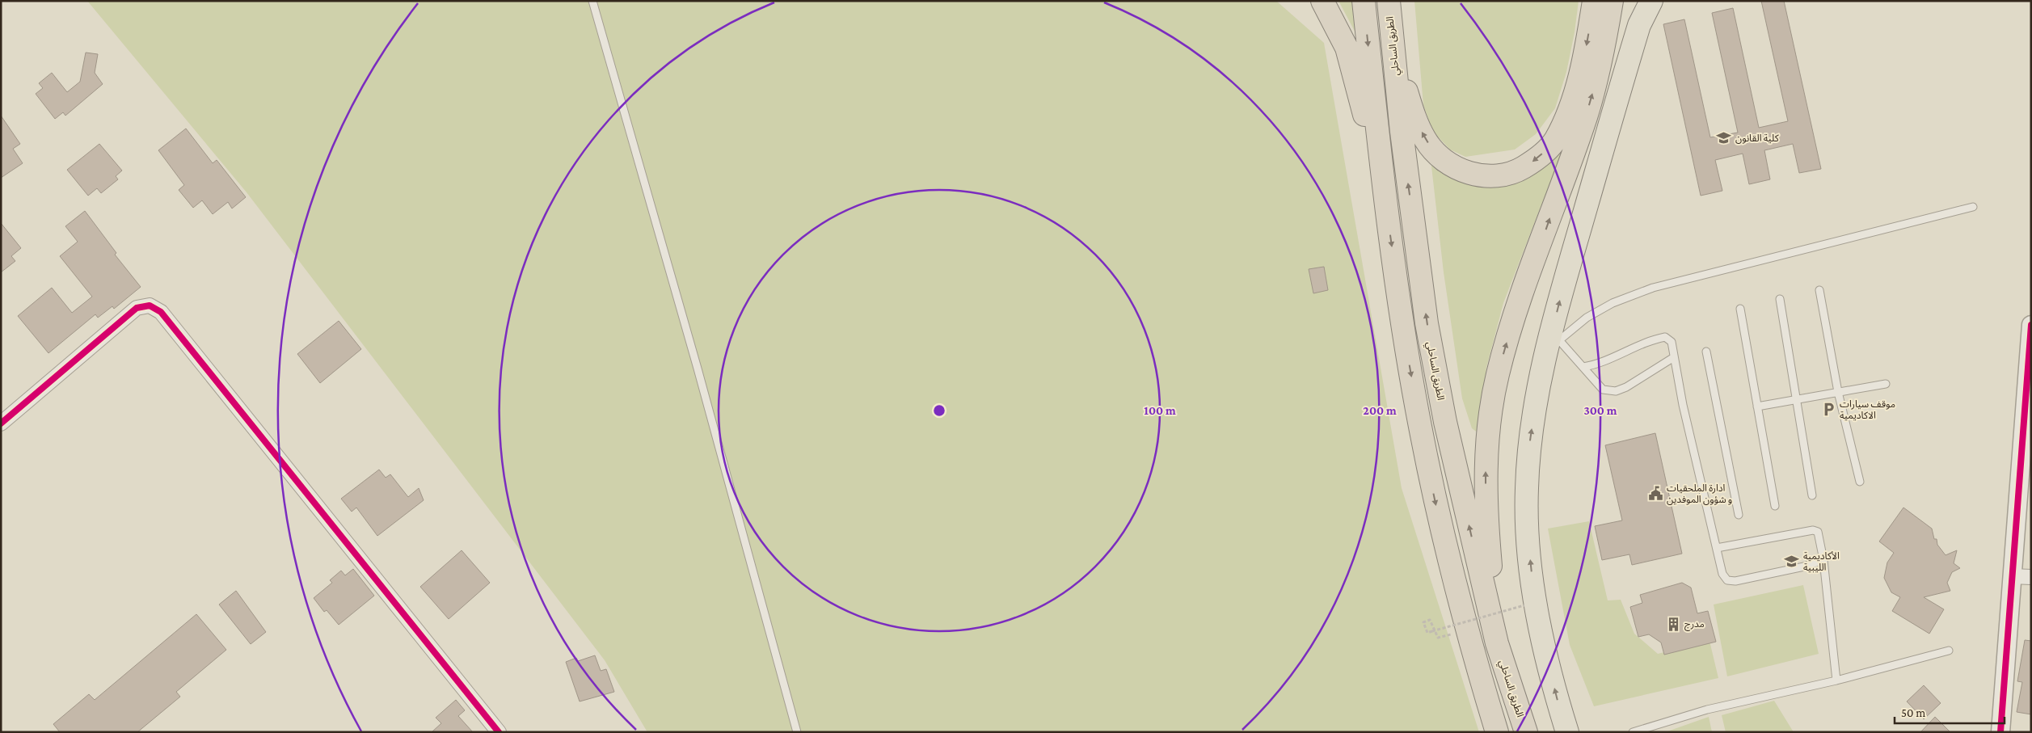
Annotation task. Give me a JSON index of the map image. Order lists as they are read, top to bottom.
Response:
{
  "streets": {
    "highway": ["الطريق الساحلي"]
  },
  "places": {
    "school or university": ["كلية القانون", "الأكاديمية الليبية"],
    "parking": ["موقف سيارات الاكاديمية"],
    "public building": ["ادارة الملحقيات و شؤون الموفدين"],
    "building": ["مدرج"]
  },
  "scale_bar": "50 m",
  "rings": ["100 m", "200 m", "300 m"]
}
